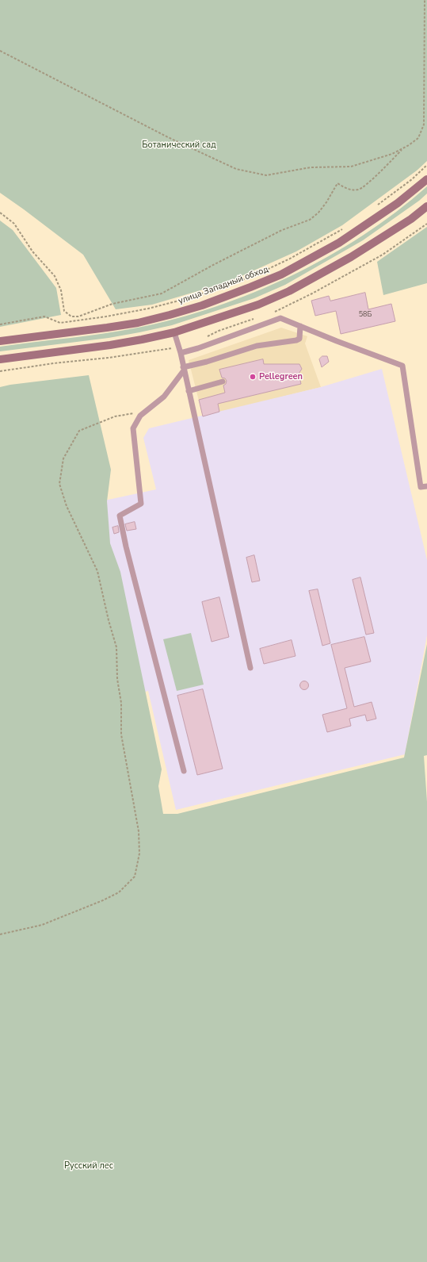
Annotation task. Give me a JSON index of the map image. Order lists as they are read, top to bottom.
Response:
{
  "streets": {
    "main road": ["улица Западный обход"]
  },
  "parks": ["Ботанический сад", "Русский лес"],
  "places": ["Pellegreen"],
  "house_numbers": ["58Б"]
}
